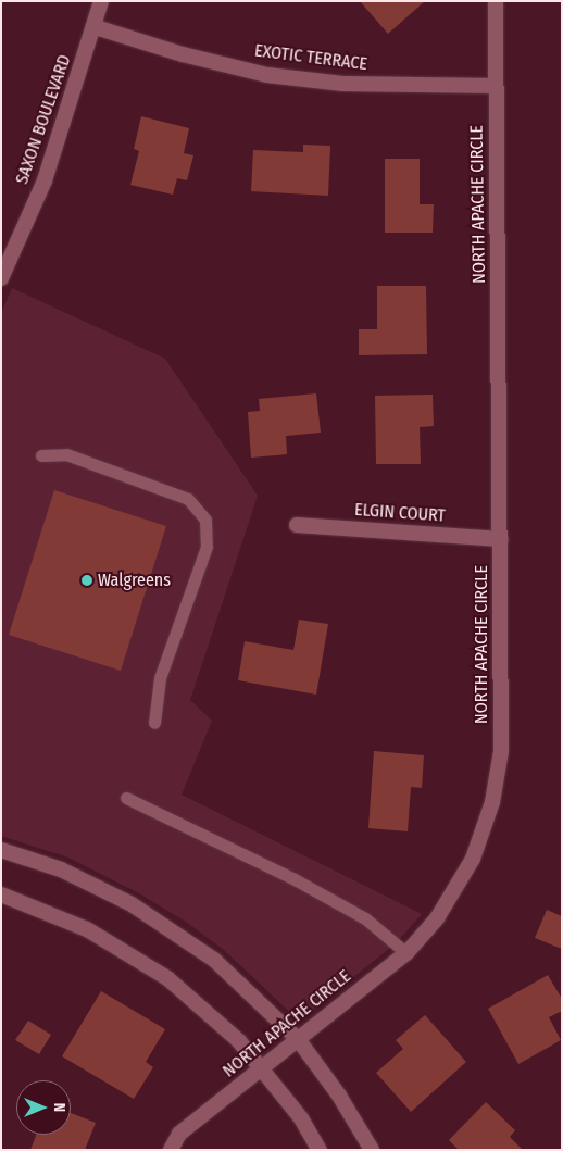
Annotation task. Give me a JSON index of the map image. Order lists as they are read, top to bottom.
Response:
{
  "streets": {
    "street": [
      "EXOTIC TERRACE",
      "SAXON BOULEVARD",
      "NORTH APACHE CIRCLE",
      "ELGIN COURT"
    ]
  },
  "crossings": [
    ["EXOTIC TERRACE", "SAXON BOULEVARD"],
    ["EXOTIC TERRACE", "NORTH APACHE CIRCLE"],
    ["NORTH APACHE CIRCLE", "ELGIN COURT"]
  ],
  "places": ["Walgreens"],
  "north": "right"
}
